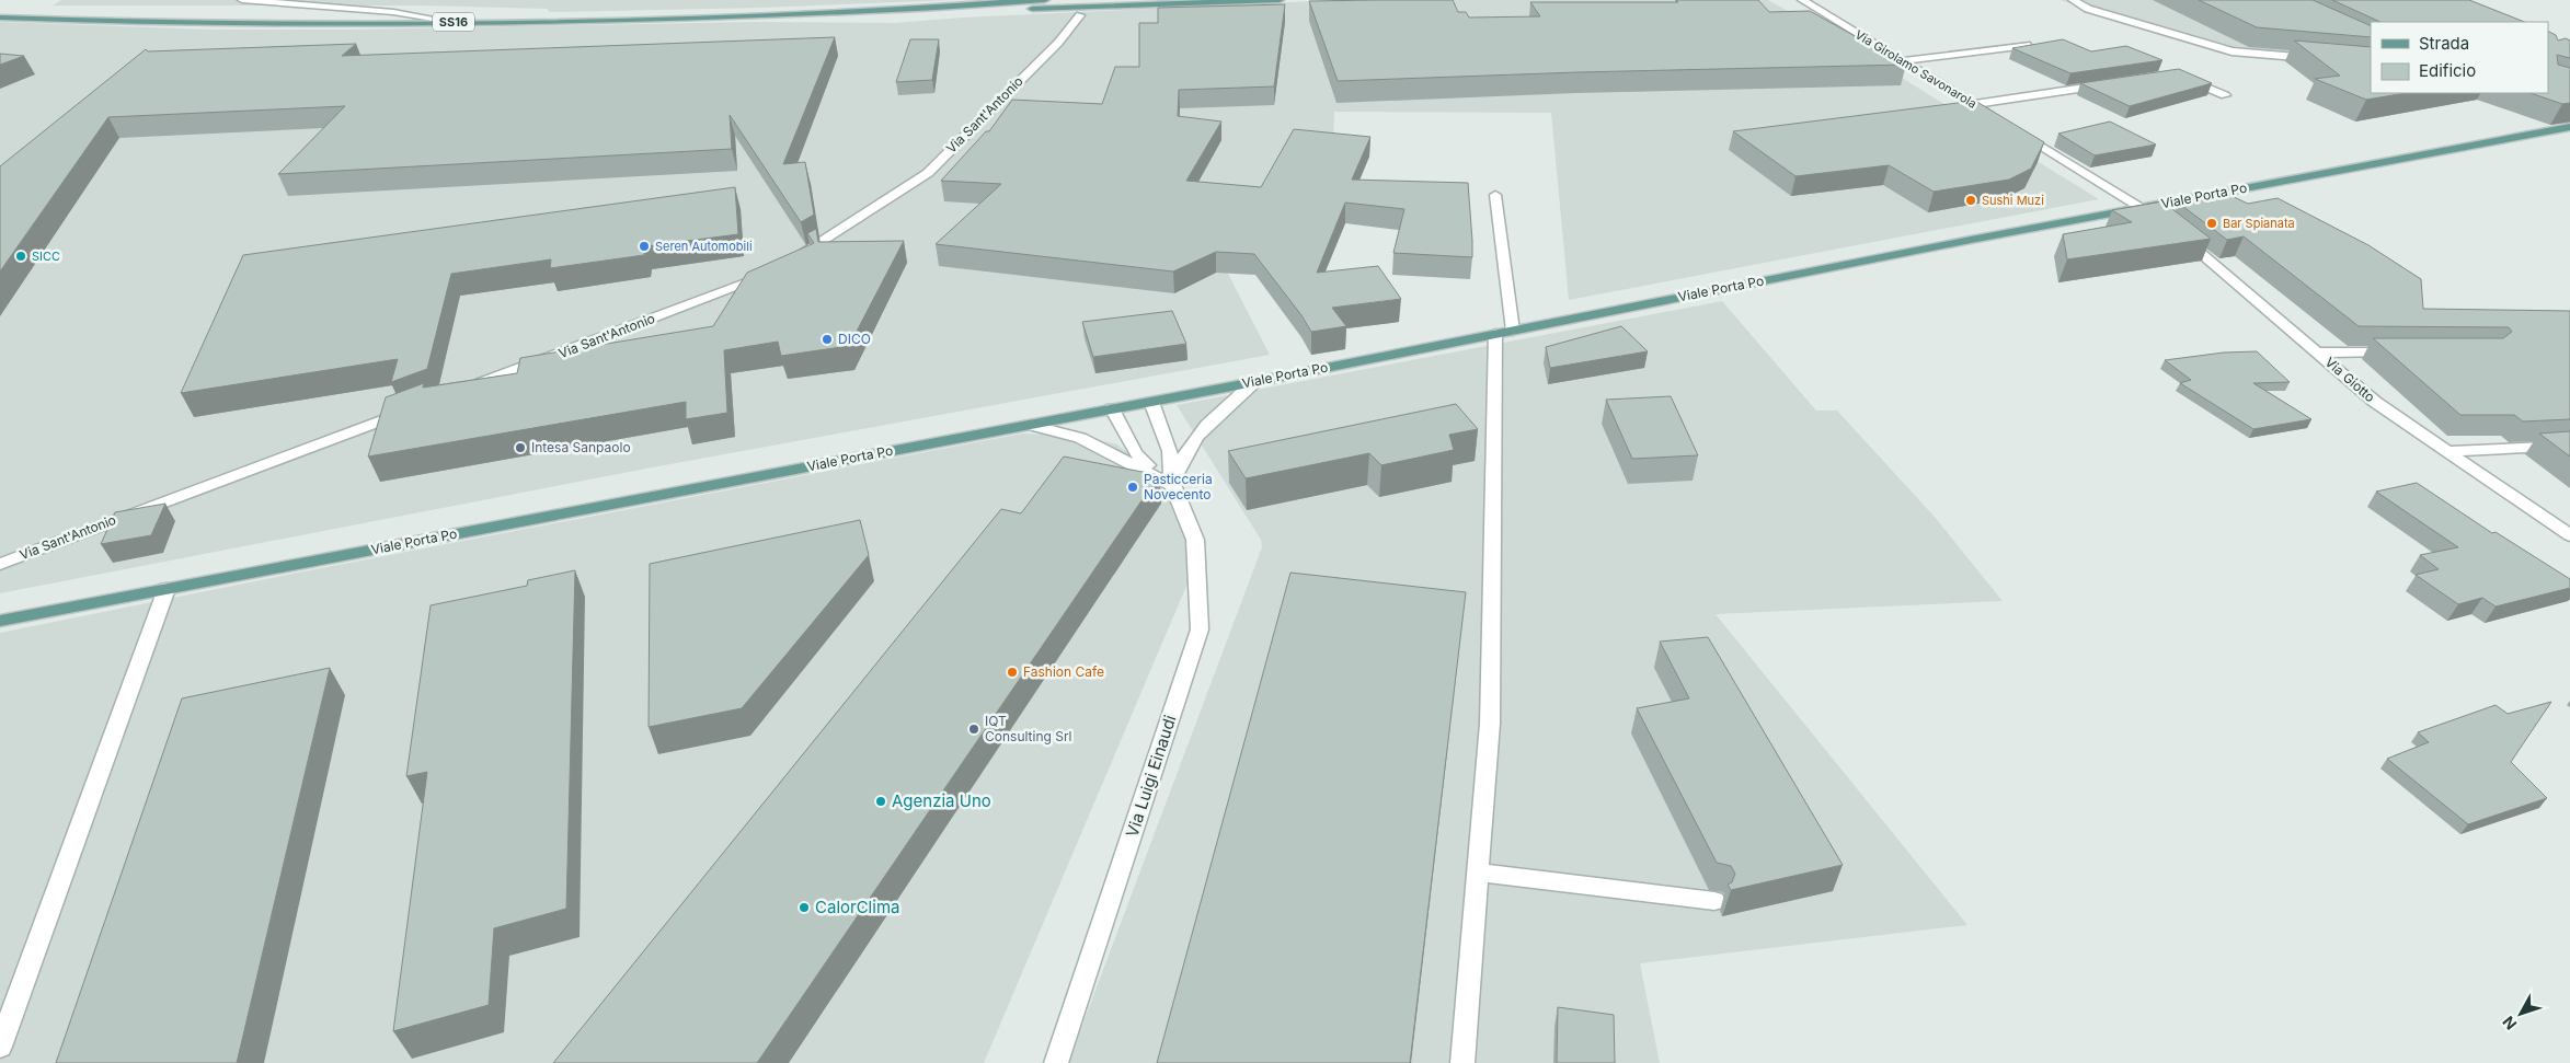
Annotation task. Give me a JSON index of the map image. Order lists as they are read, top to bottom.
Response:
{
  "streets": {
    "main road": ["SS16", "Viale Porta Po"],
    "street": [
      "Via Girolamo Savonarola",
      "Via Sant'Antonio",
      "Via Giotto",
      "Via Luigi Einaudi"
    ]
  },
  "crossings": [
    ["Viale Porta Po", "Via Giotto"],
    ["Viale Porta Po", "Via Luigi Einaudi"]
  ],
  "places": [
    "Sushi Muzi",
    "Bar Spianata",
    "Seren Automobili",
    "SICC",
    "DICO",
    "Intesa Sanpaolo",
    "Pasticceria Novecento",
    "Fashion Cafe",
    "IQT Consulting Srl",
    "Agenzia Uno",
    "CalorClima"
  ],
  "legend": ["Strada", "Edificio"],
  "north": "bottom left"
}
